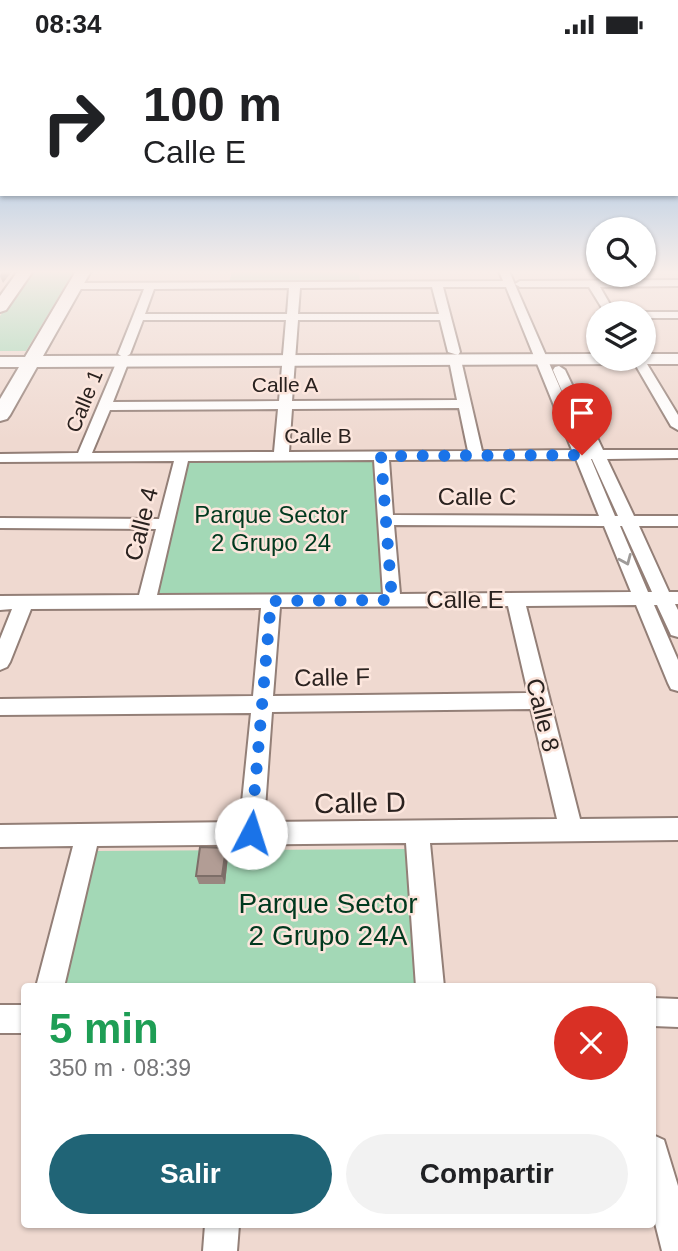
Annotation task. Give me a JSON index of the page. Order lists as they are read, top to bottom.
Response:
{
  "streets": {
    "street": [
      "Calle A",
      "Calle 1",
      "Calle B",
      "Calle C",
      "Calle 4",
      "Calle E",
      "Calle F",
      "Calle 8",
      "Calle D"
    ]
  },
  "crossings": [
    ["Calle A", "Calle 1"],
    ["Calle 1", "Calle B"],
    ["Calle B", "Calle 4"],
    ["Calle 4", "Calle E"],
    ["Calle E", "Calle 8"],
    ["Calle F", "Calle 8"],
    ["Calle 8", "Calle D"]
  ],
  "parks": ["Parque Sector 2 Grupo 24", "Parque Sector 2 Grupo 24A"],
  "page": {
    "status": "08:34",
    "turn": ["100 m", "Calle E"],
    "heading": ["5 min", "350 m · 08:39"],
    "buttons": ["Salir", "Compartir"]
  }
}
